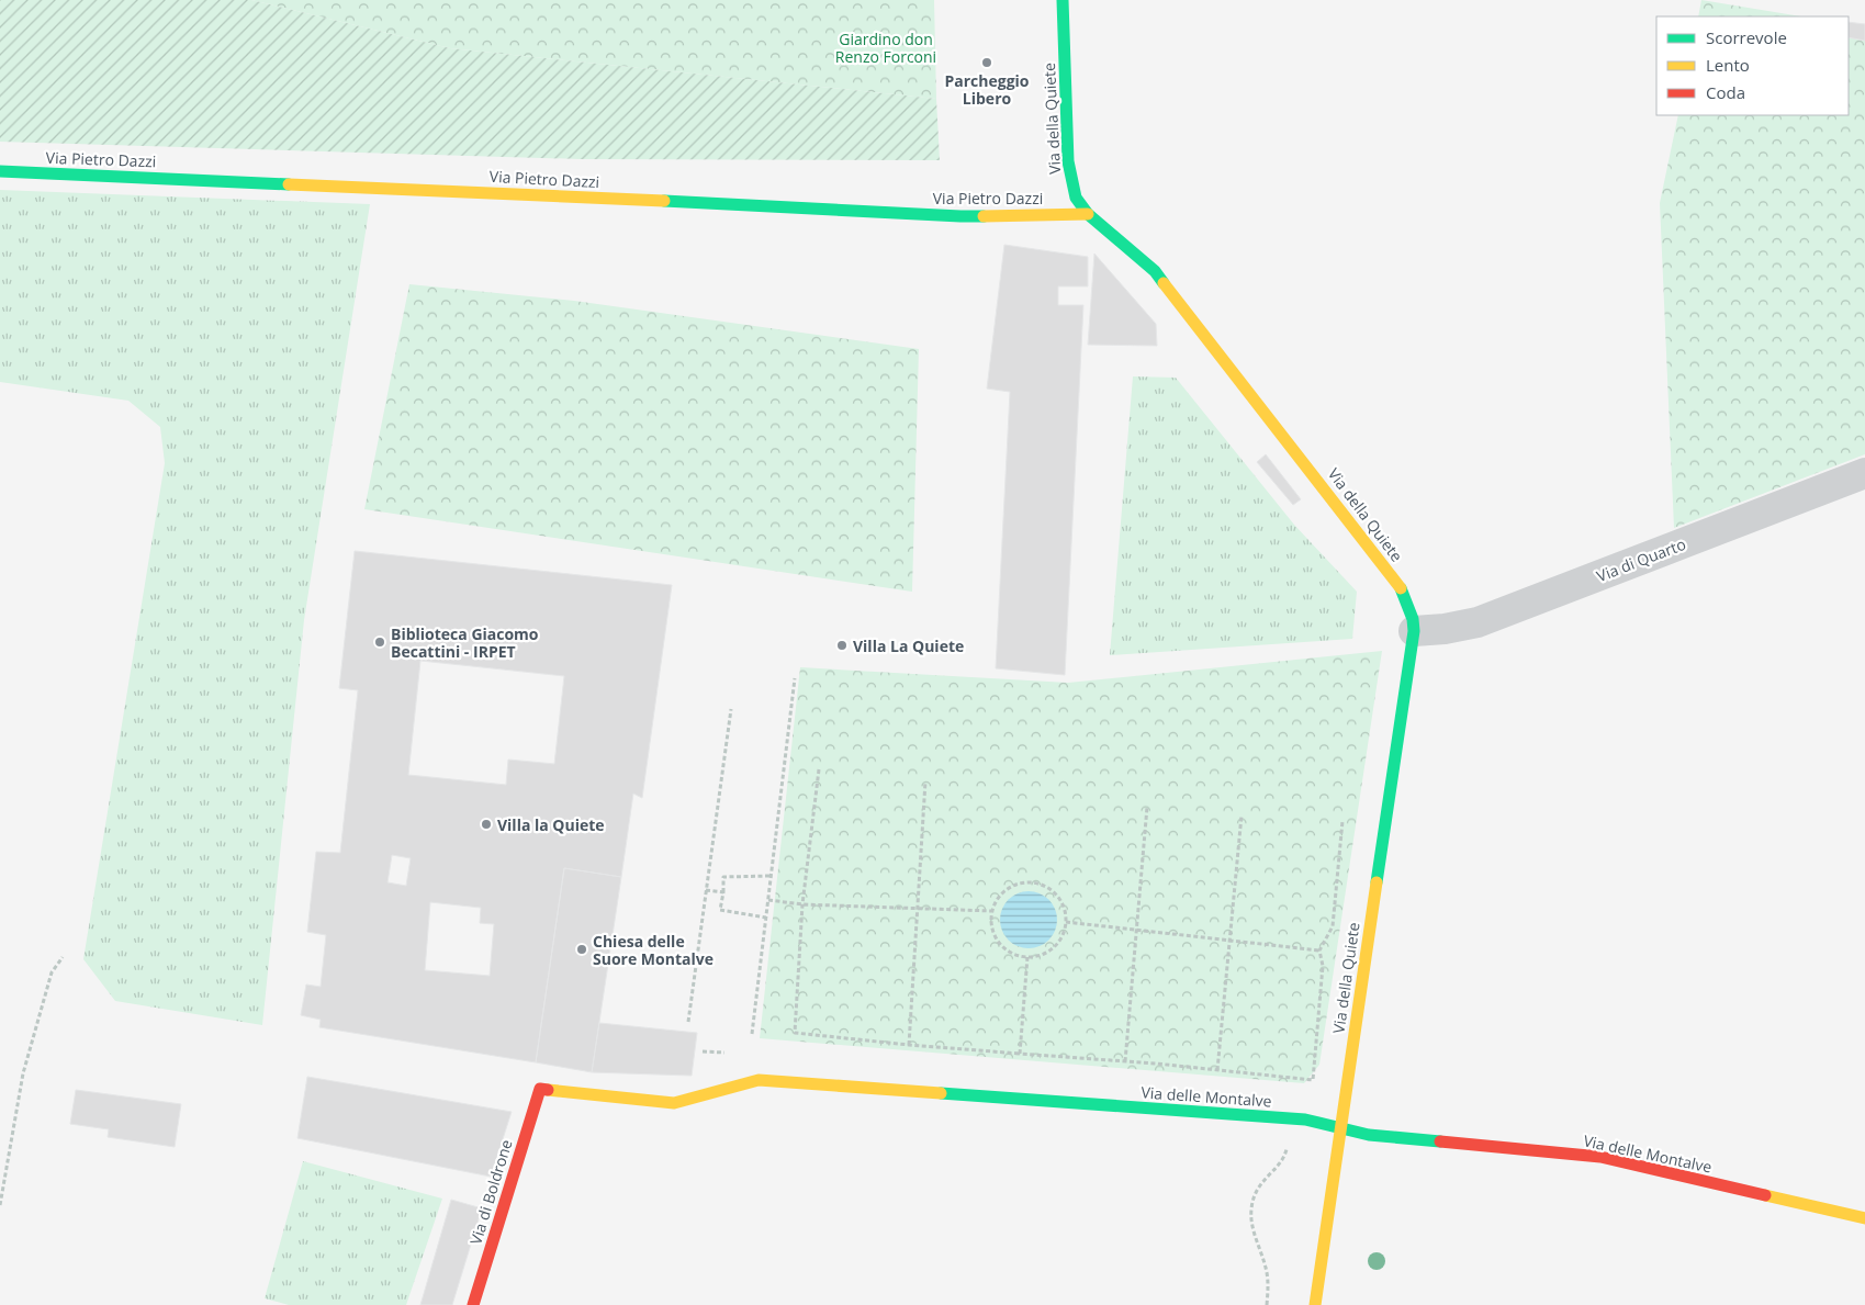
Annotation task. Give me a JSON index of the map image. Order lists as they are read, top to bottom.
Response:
{
  "streets": {
    "street": [
      "Via della Quiete",
      "Via Pietro Dazzi",
      "Via di Quarto",
      "Via delle Montalve",
      "Via di Boldrone"
    ]
  },
  "crossings": [
    ["Via della Quiete", "Via Pietro Dazzi"],
    ["Via della Quiete", "Via di Quarto"],
    ["Via della Quiete", "Via delle Montalve"],
    ["Via delle Montalve", "Via di Boldrone"]
  ],
  "parks": ["Giardino don Renzo Forconi"],
  "places": [
    "Parcheggio Libero",
    "Biblioteca Giacomo Becattini - IRPET",
    "Villa La Quiete",
    "Villa la Quiete",
    "Chiesa delle Suore Montalve"
  ],
  "legend": ["Scorrevole", "Lento", "Coda"]
}
